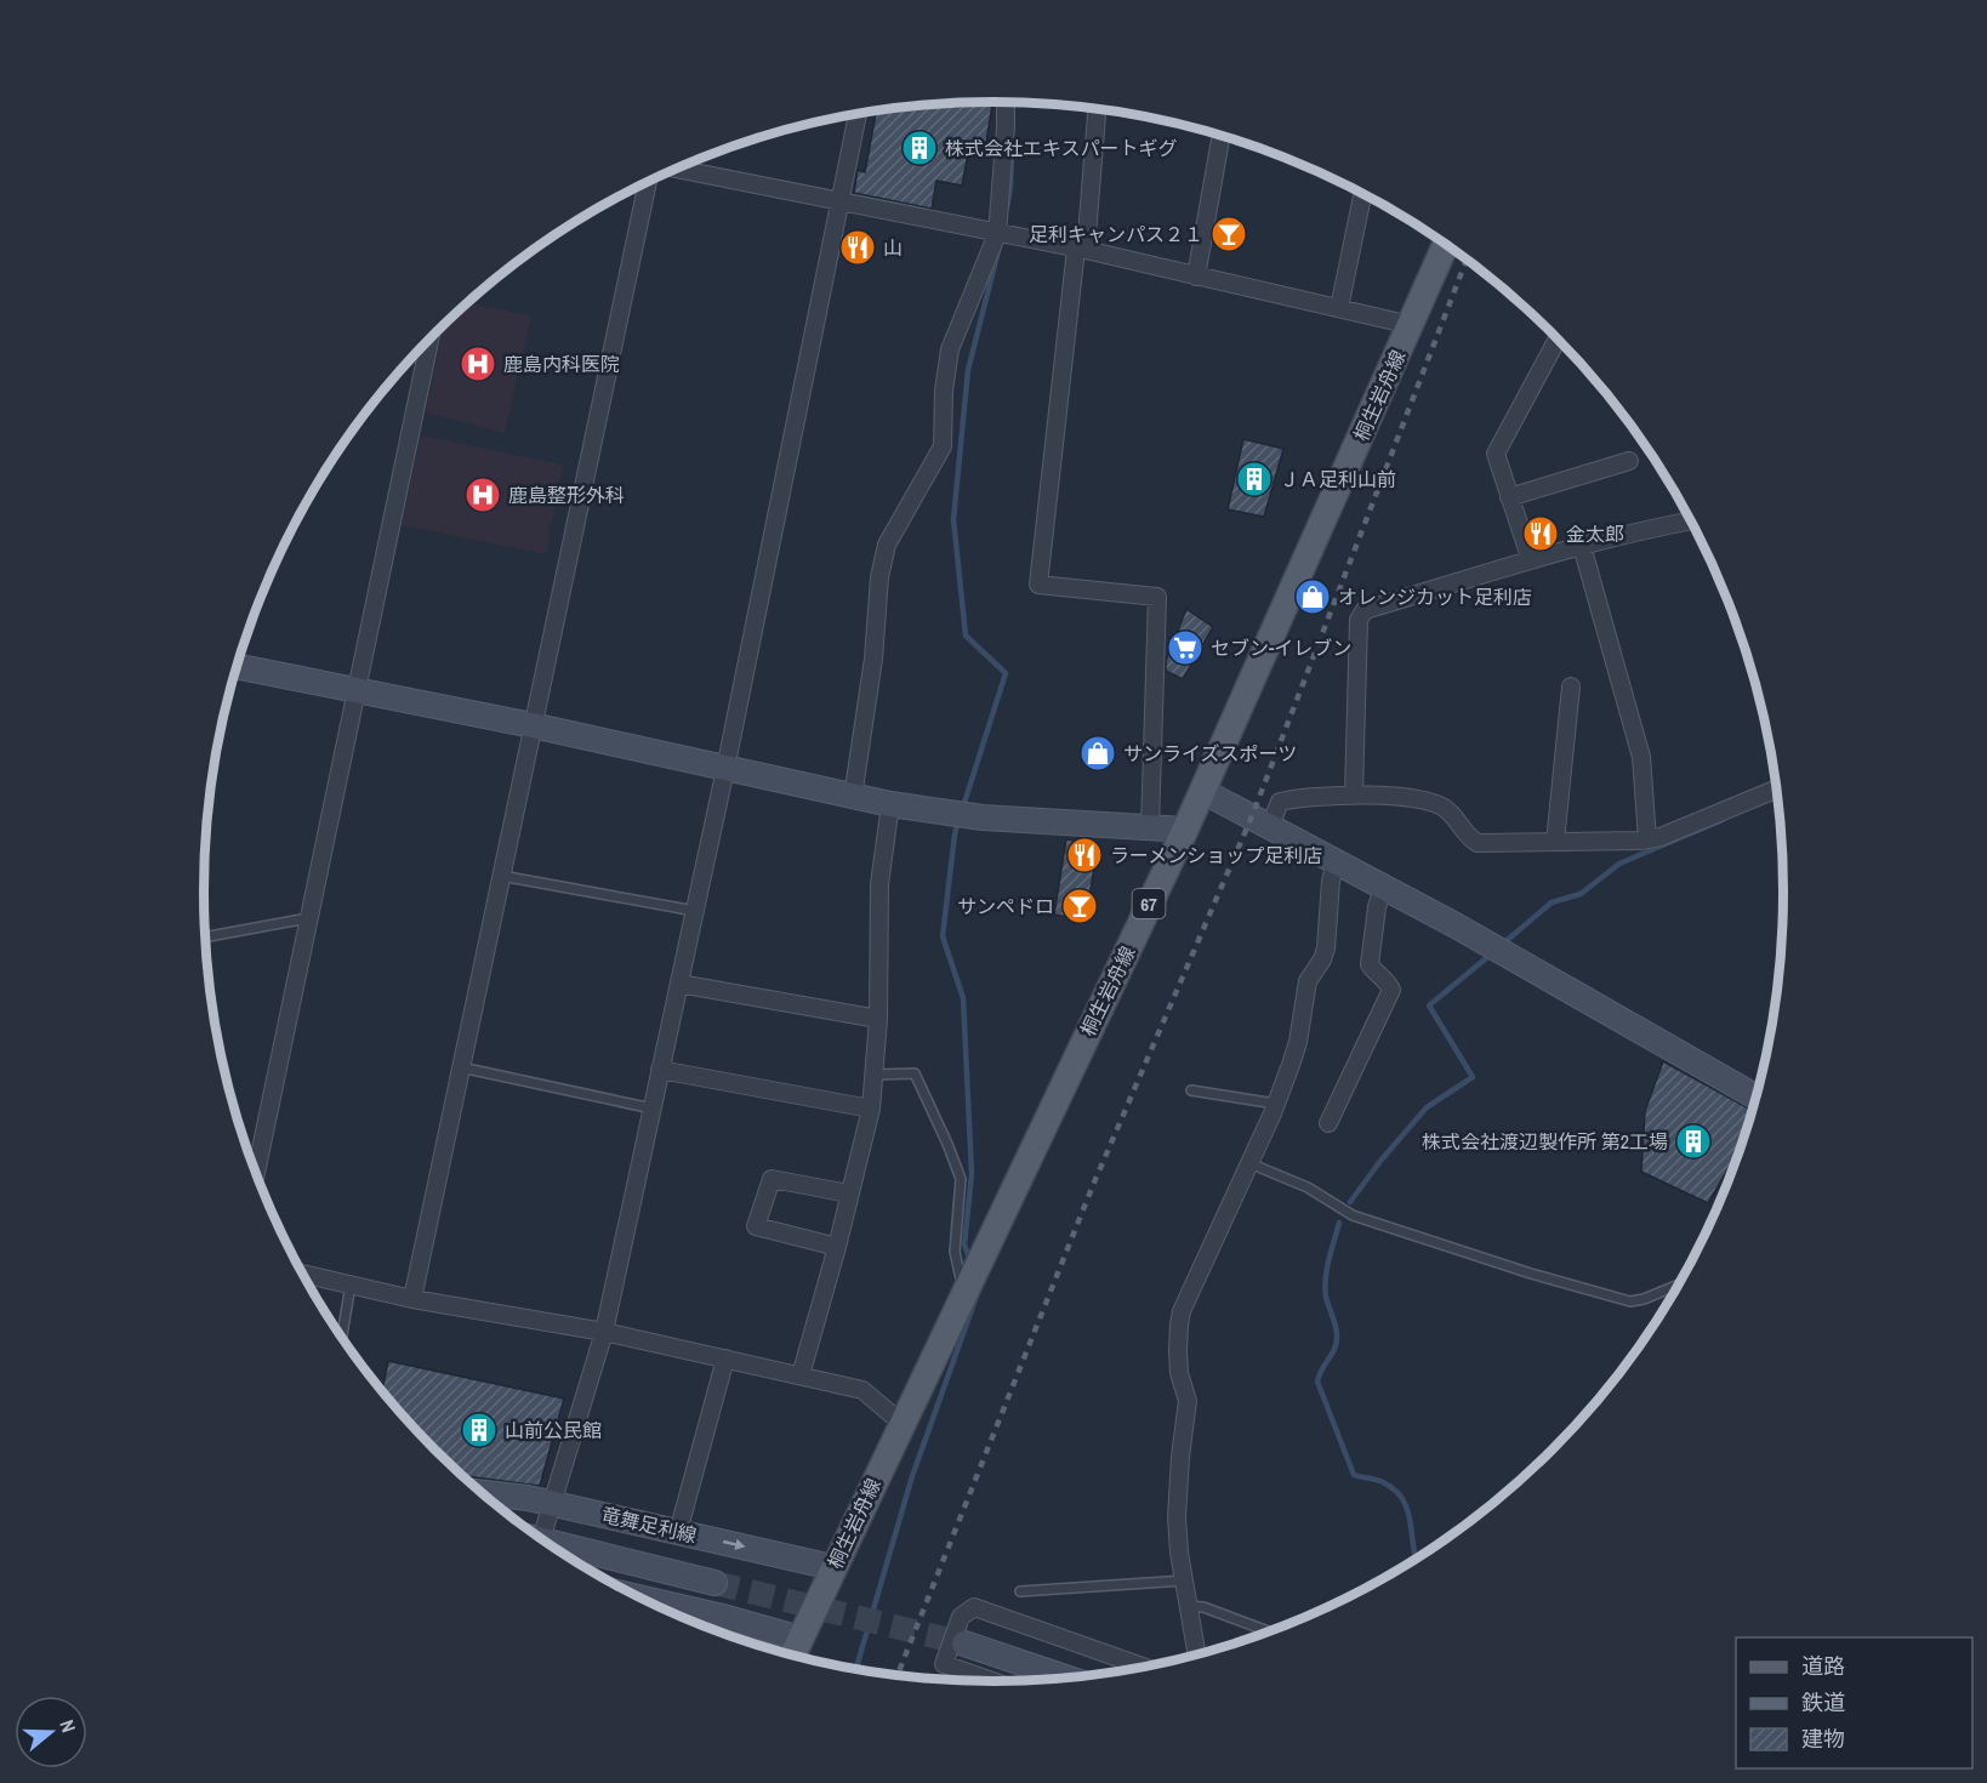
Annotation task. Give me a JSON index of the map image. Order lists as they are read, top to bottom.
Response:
{
  "streets": {
    "main road": ["桐生岩舟線", "67"],
    "street": ["竜舞足利線"]
  },
  "crossings": [
    ["桐生岩舟線", "竜舞足利線"]
  ],
  "places": {
    "building": [
      "株式会社エキスパートギグ",
      "ＪＡ足利山前",
      "株式会社渡辺製作所 第2工場",
      "山前公民館"
    ],
    "bar": ["足利キャンパス２１", "サンペドロ"],
    "restaurant": ["山", "金太郎", "ラーメンショップ足利店"],
    "hospital": ["鹿島内科医院", "鹿島整形外科"],
    "shop": ["オレンジカット足利店", "サンライズスポーツ"],
    "supermarket": ["セブン-イレブン"]
  },
  "legend": ["道路", "鉄道", "建物"],
  "north": "right"
}
